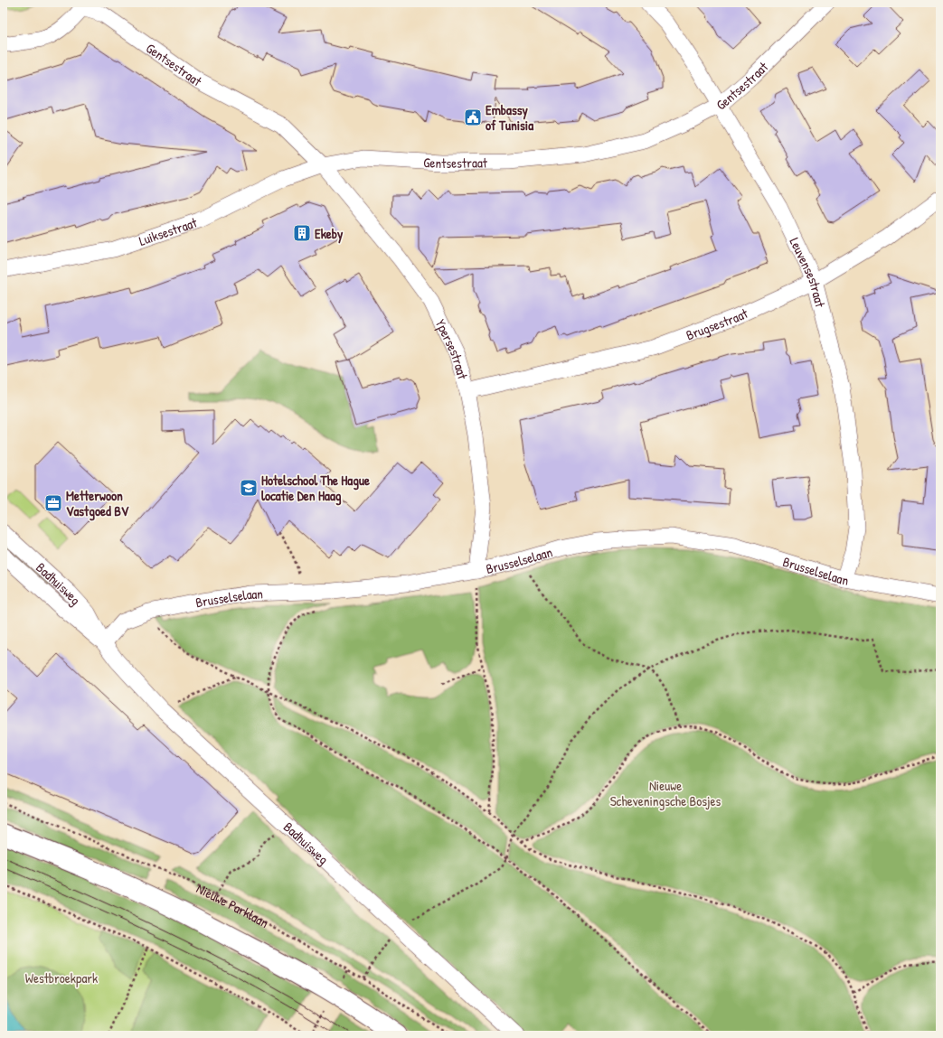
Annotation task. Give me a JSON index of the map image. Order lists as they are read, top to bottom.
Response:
{
  "streets": {
    "street": [
      "Gentsestraat",
      "Luiksestraat",
      "Leuvensestraat",
      "Brugsestraat",
      "Ypersestraat",
      "Brusselselaan",
      "Badhuisweg"
    ],
    "path": ["Nieuwe Parklaan"]
  },
  "crossings": [
    ["Gentsestraat", "Luiksestraat"],
    ["Gentsestraat", "Leuvensestraat"],
    ["Gentsestraat", "Ypersestraat"],
    ["Luiksestraat", "Ypersestraat"],
    ["Leuvensestraat", "Brugsestraat"],
    ["Leuvensestraat", "Brusselselaan"],
    ["Brugsestraat", "Ypersestraat"],
    ["Ypersestraat", "Brusselselaan"],
    ["Brusselselaan", "Badhuisweg"]
  ],
  "parks": ["Nieuwe Scheveningsche Bosjes", "Westbroekpark"],
  "places": {
    "public building": ["Embassy of Tunisia"],
    "building": ["Ekeby"],
    "school or university": ["Hotelschool The Hague locatie Den Haag"],
    "office": ["Metterwoon Vastgoed BV"]
  }
}
